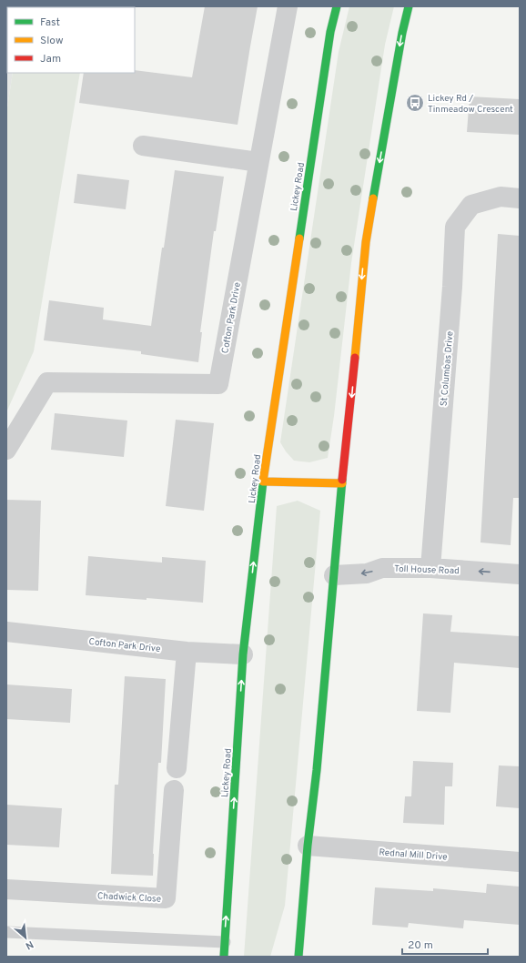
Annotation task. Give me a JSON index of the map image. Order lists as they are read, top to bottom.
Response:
{
  "streets": {
    "main road": ["Lickey Road"],
    "street": [
      "Cofton Park Drive",
      "St Columbas Drive",
      "Toll House Road",
      "Rednal Mill Drive",
      "Chadwick Close"
    ]
  },
  "crossings": [
    ["Lickey Road", "Cofton Park Drive"],
    ["St Columbas Drive", "Toll House Road"]
  ],
  "one_way": ["Lickey Road", "Toll House Road"],
  "places": {
    "bus stop": ["Lickey Rd / Tinmeadow Crescent"]
  },
  "legend": ["Fast", "Slow", "Jam"],
  "scale_bar": "20 m",
  "north": "bottom right"
}
